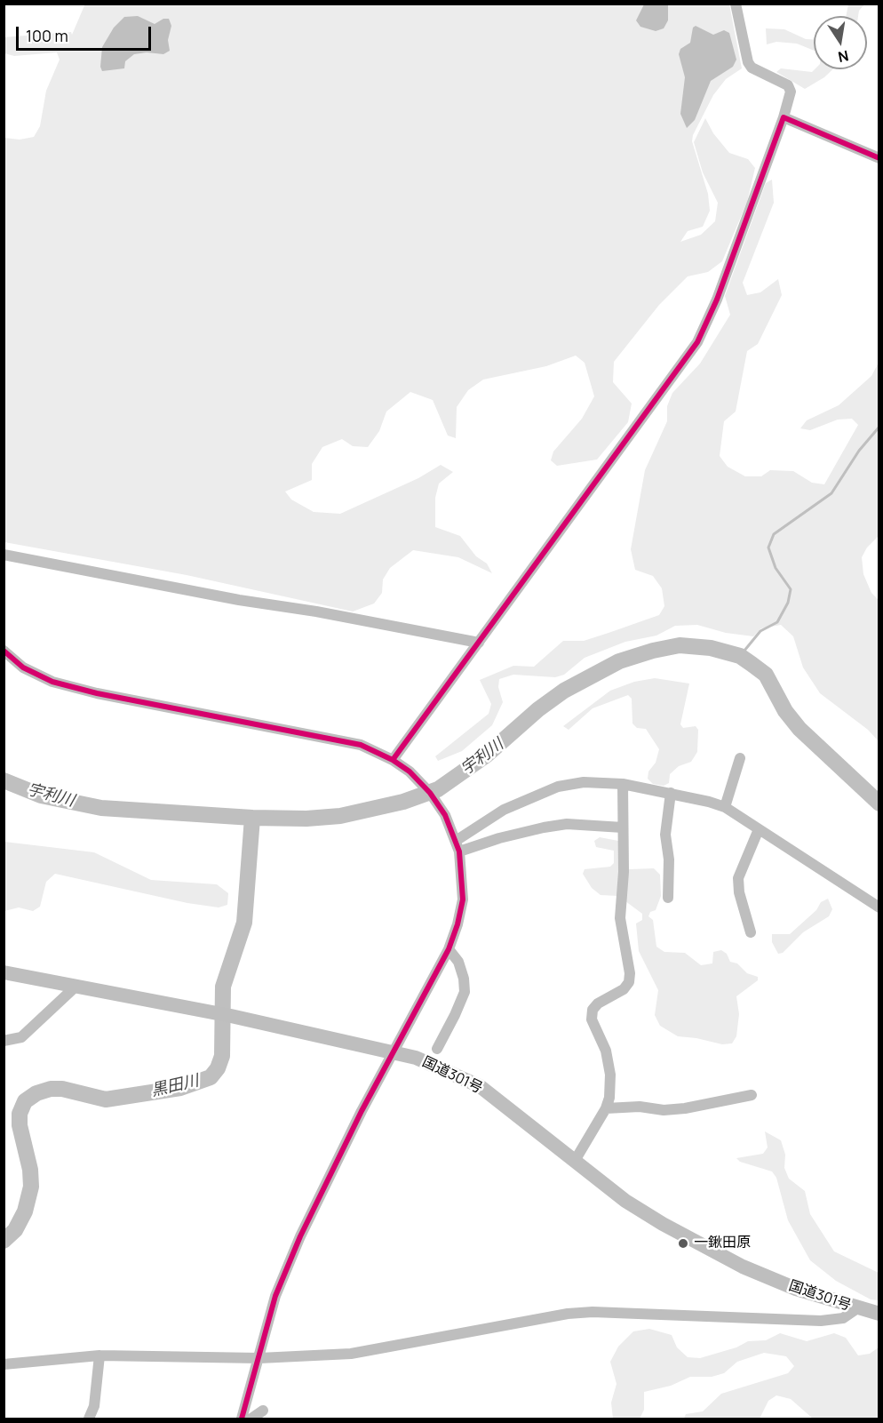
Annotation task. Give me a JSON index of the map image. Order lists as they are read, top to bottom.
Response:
{
  "streets": {
    "highway": ["国道301号"]
  },
  "water": ["宇利川", "黒田川"],
  "places": ["一鍬田原"],
  "scale_bar": "100 m",
  "north": "bottom"
}
